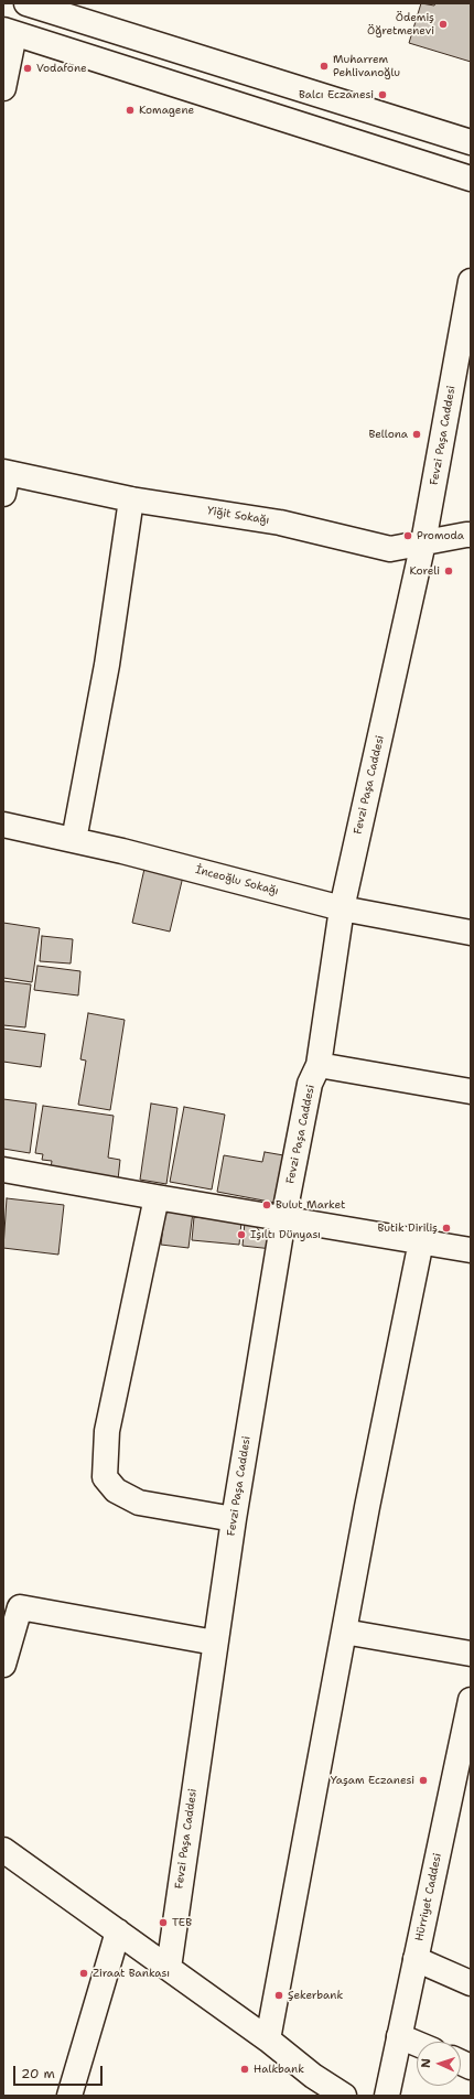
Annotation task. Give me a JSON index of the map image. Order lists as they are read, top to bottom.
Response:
{
  "streets": {
    "street": [
      "Fevzi Paşa Caddesi",
      "Yiğit Sokağı",
      "İnceoğlu Sokağı",
      "Hürriyet Caddesi"
    ]
  },
  "crossings": [
    ["Fevzi Paşa Caddesi", "Yiğit Sokağı"],
    ["Fevzi Paşa Caddesi", "İnceoğlu Sokağı"]
  ],
  "places": [
    "Ödemiş Öğretmenevi",
    "Muharrem Pehlivanoğlu",
    "Vodafone",
    "Balcı Eczanesi",
    "Komagene",
    "Bellona",
    "Promoda",
    "Koreli",
    "Bulut Market",
    "Butik Diriliş",
    "Işıltı Dünyası",
    "Yaşam Eczanesi",
    "TEB",
    "Ziraat Bankası",
    "Şekerbank",
    "Halkbank"
  ],
  "scale_bar": "20 m",
  "north": "left"
}
